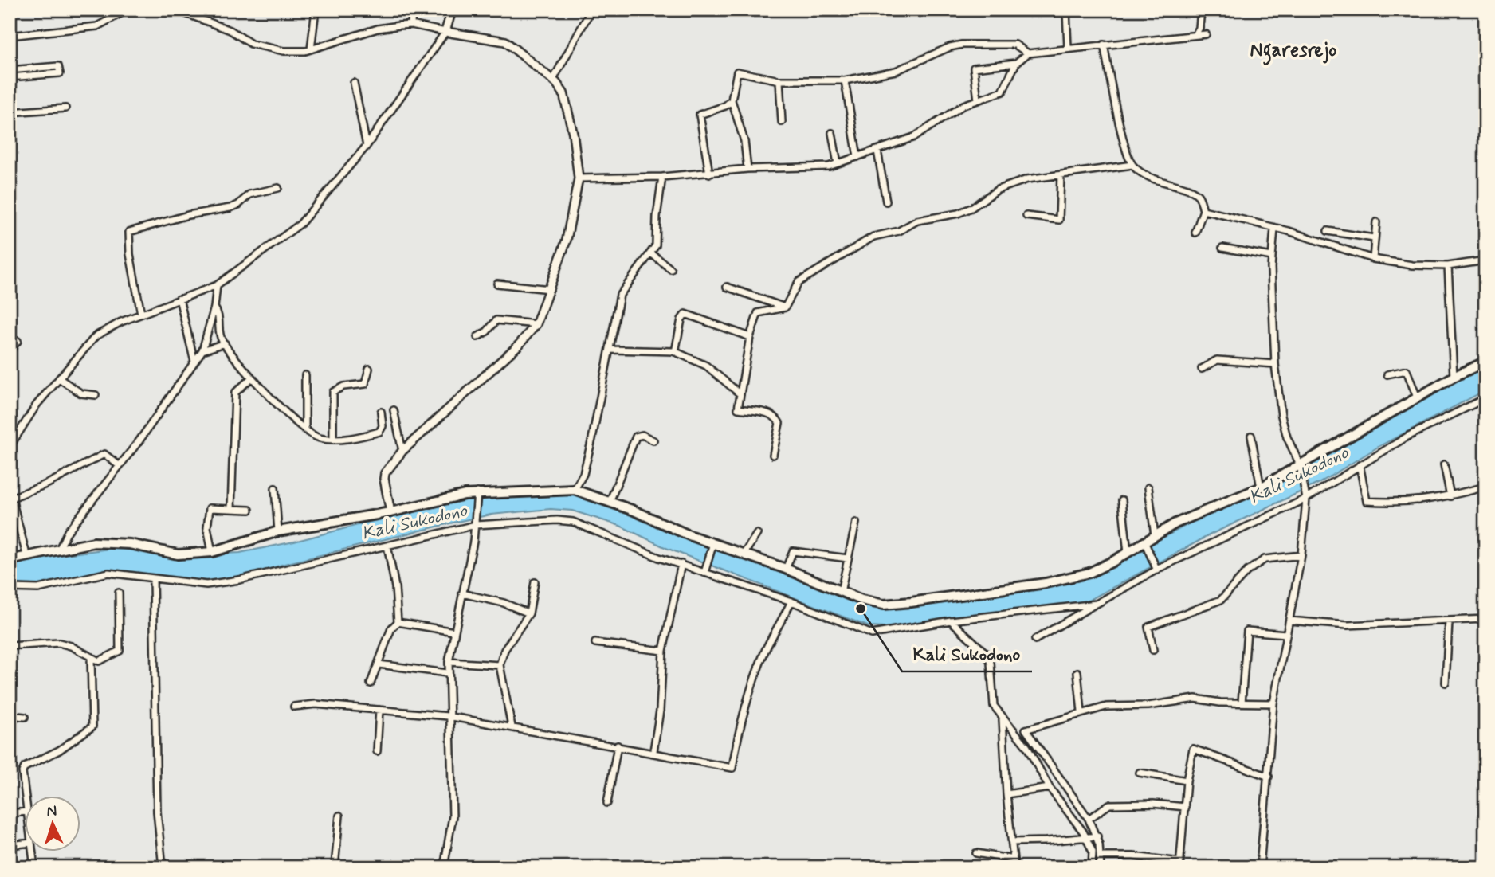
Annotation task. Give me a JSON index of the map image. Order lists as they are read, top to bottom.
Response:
{
  "districts": ["Ngaresrejo"],
  "water": ["Kali Sukodono"],
  "places": ["Kali Sukodono"],
  "north": "top"
}
